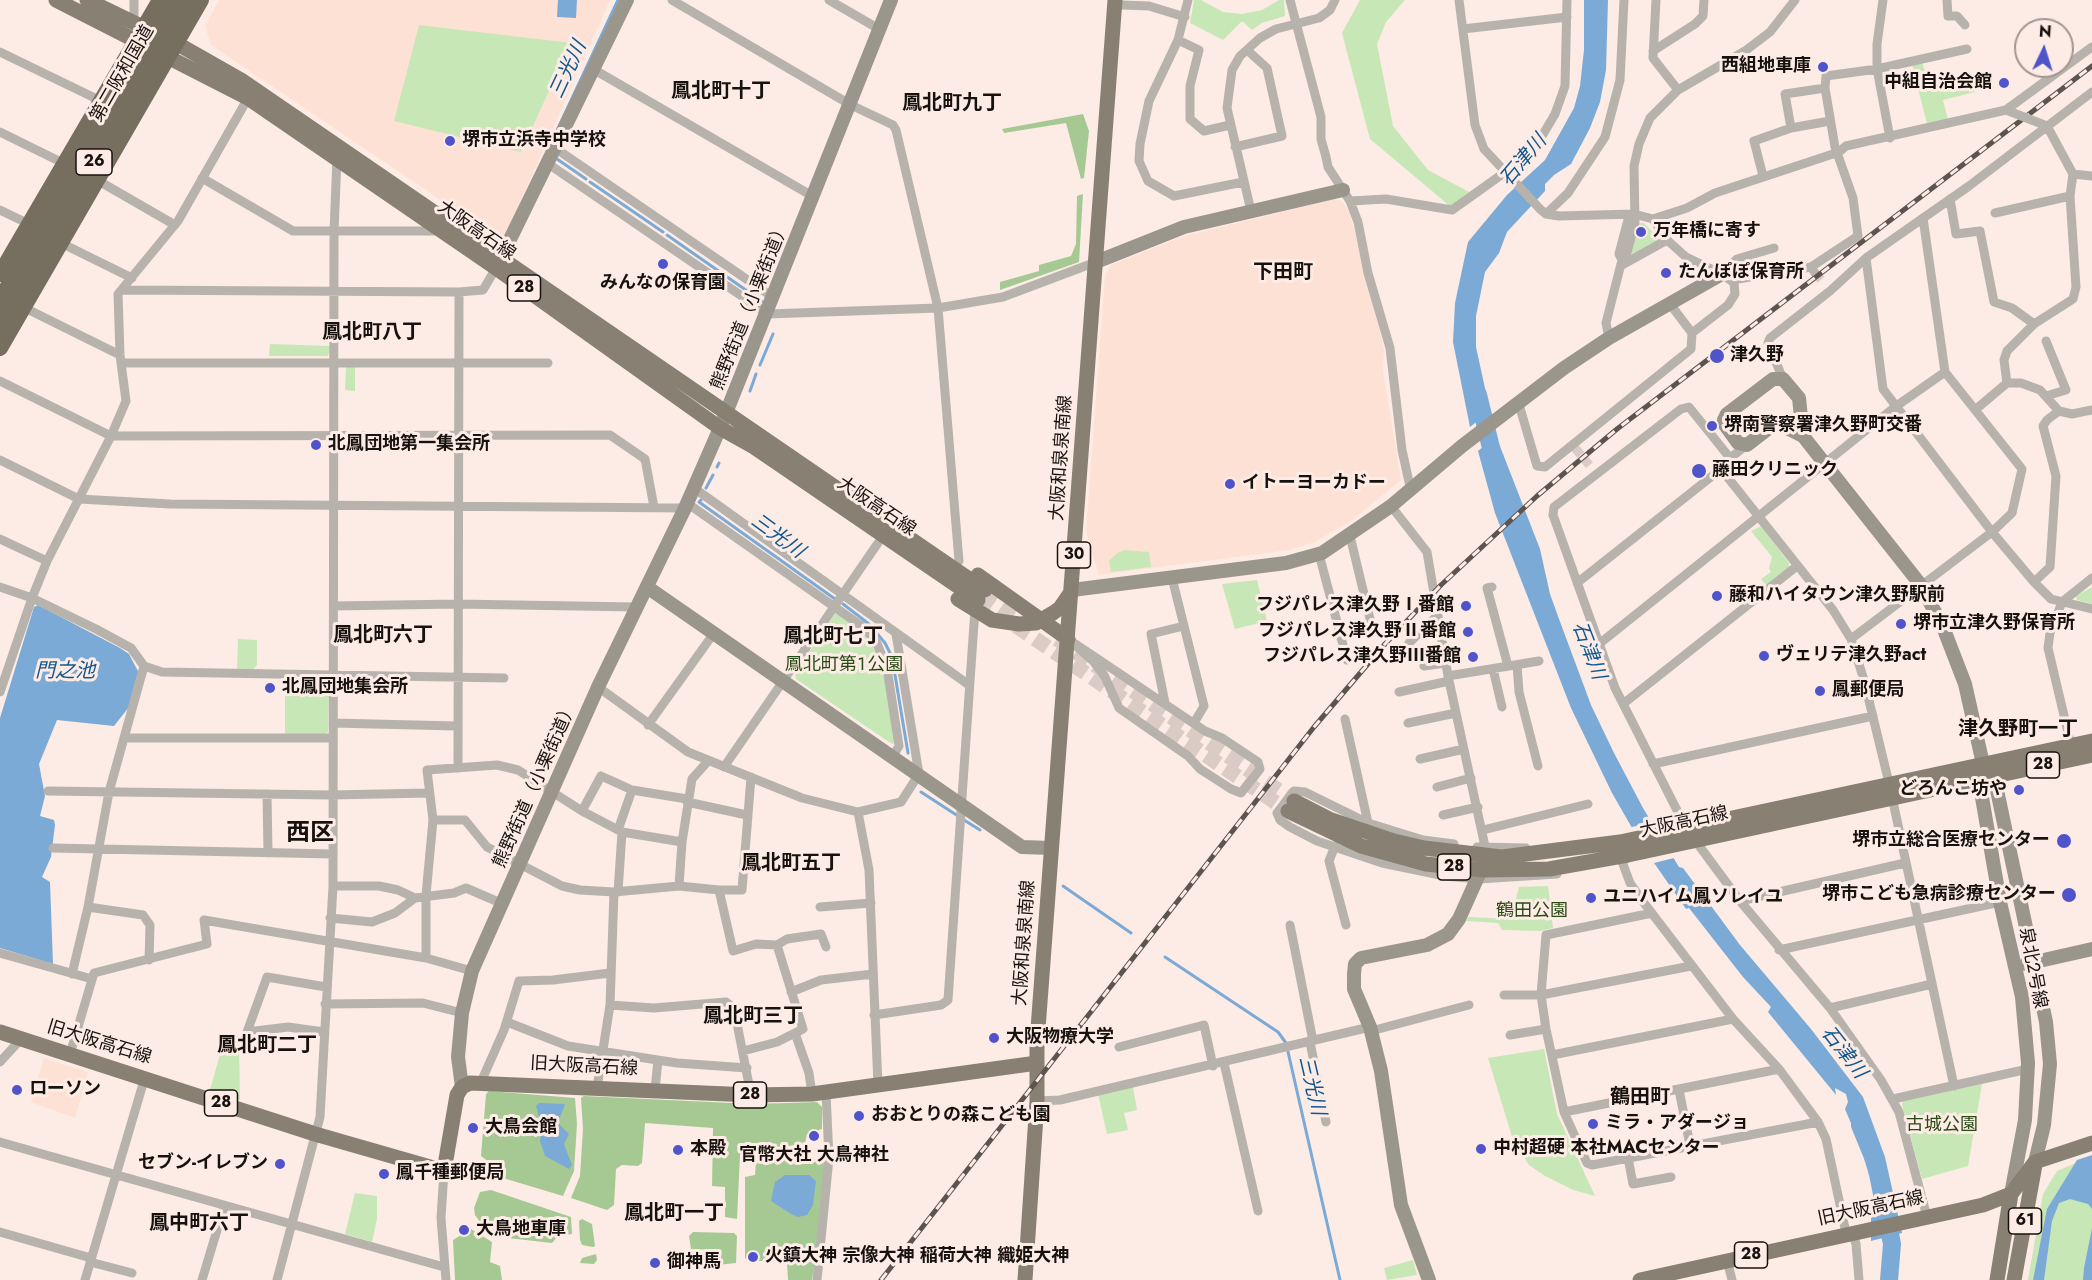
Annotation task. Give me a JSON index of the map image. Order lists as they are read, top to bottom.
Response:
{
  "streets": {
    "highway": ["第二阪和国道", "26"],
    "main road": [
      "大阪高石線",
      "28",
      "大阪和泉泉南線",
      "30",
      "旧大阪高石線",
      "61"
    ],
    "street": ["熊野街道（小栗街道）", "泉北2号線"]
  },
  "crossings": [
    ["26", "大阪高石線"],
    ["大阪高石線", "熊野街道（小栗街道）"],
    ["大阪高石線", "泉北2号線"],
    ["熊野街道（小栗街道）", "旧大阪高石線"],
    ["大阪和泉泉南線", "旧大阪高石線"],
    ["泉北2号線", "旧大阪高石線"],
    ["泉北2号線", "61"],
    ["旧大阪高石線", "61"]
  ],
  "districts": [
    "鳳北町十丁",
    "鳳北町九丁",
    "下田町",
    "鳳北町八丁",
    "鳳北町六丁",
    "鳳北町七丁",
    "津久野町一丁",
    "西区",
    "鳳北町五丁",
    "鳳北町三丁",
    "鳳北町二丁",
    "鶴田町",
    "鳳北町一丁",
    "鳳中町六丁"
  ],
  "water": ["三光川", "石津川", "門之池"],
  "parks": ["鳳北町第１公園", "鶴田公園", "古城公園"],
  "places": [
    "西組地車庫",
    "中組自治会館",
    "堺市立浜寺中学校",
    "万年橋に寄す",
    "みんなの保育園",
    "たんぽぽ保育所",
    "津久野",
    "堺南警察署津久野町交番",
    "北鳳団地第一集会所",
    "藤田クリニック",
    "イトーヨーカドー",
    "藤和ハイタウン津久野駅前",
    "フジパレス津久野Ⅰ番館",
    "堺市立津久野保育所",
    "フジパレス津久野Ⅱ番館",
    "ヴェリテ津久野act",
    "フジパレス津久野Ⅲ番館",
    "北鳳団地集会所",
    "鳳郵便局",
    "どろんこ坊や",
    "堺市立総合医療センター",
    "堺市こども急病診療センター",
    "ユニハイム鳳ソレイユ",
    "大阪物療大学",
    "ローソン",
    "おおとりの森こども園",
    "ミラ・アダージョ",
    "大鳥会館",
    "官幣大社 大鳥神社",
    "中村超硬 本社MACセンター",
    "本殿",
    "セブン-イレブン",
    "鳳千種郵便局",
    "大鳥地車庫",
    "火鎮大神 宗像大神 稲荷大神 織姫大神",
    "御神馬"
  ],
  "north": "top"
}
